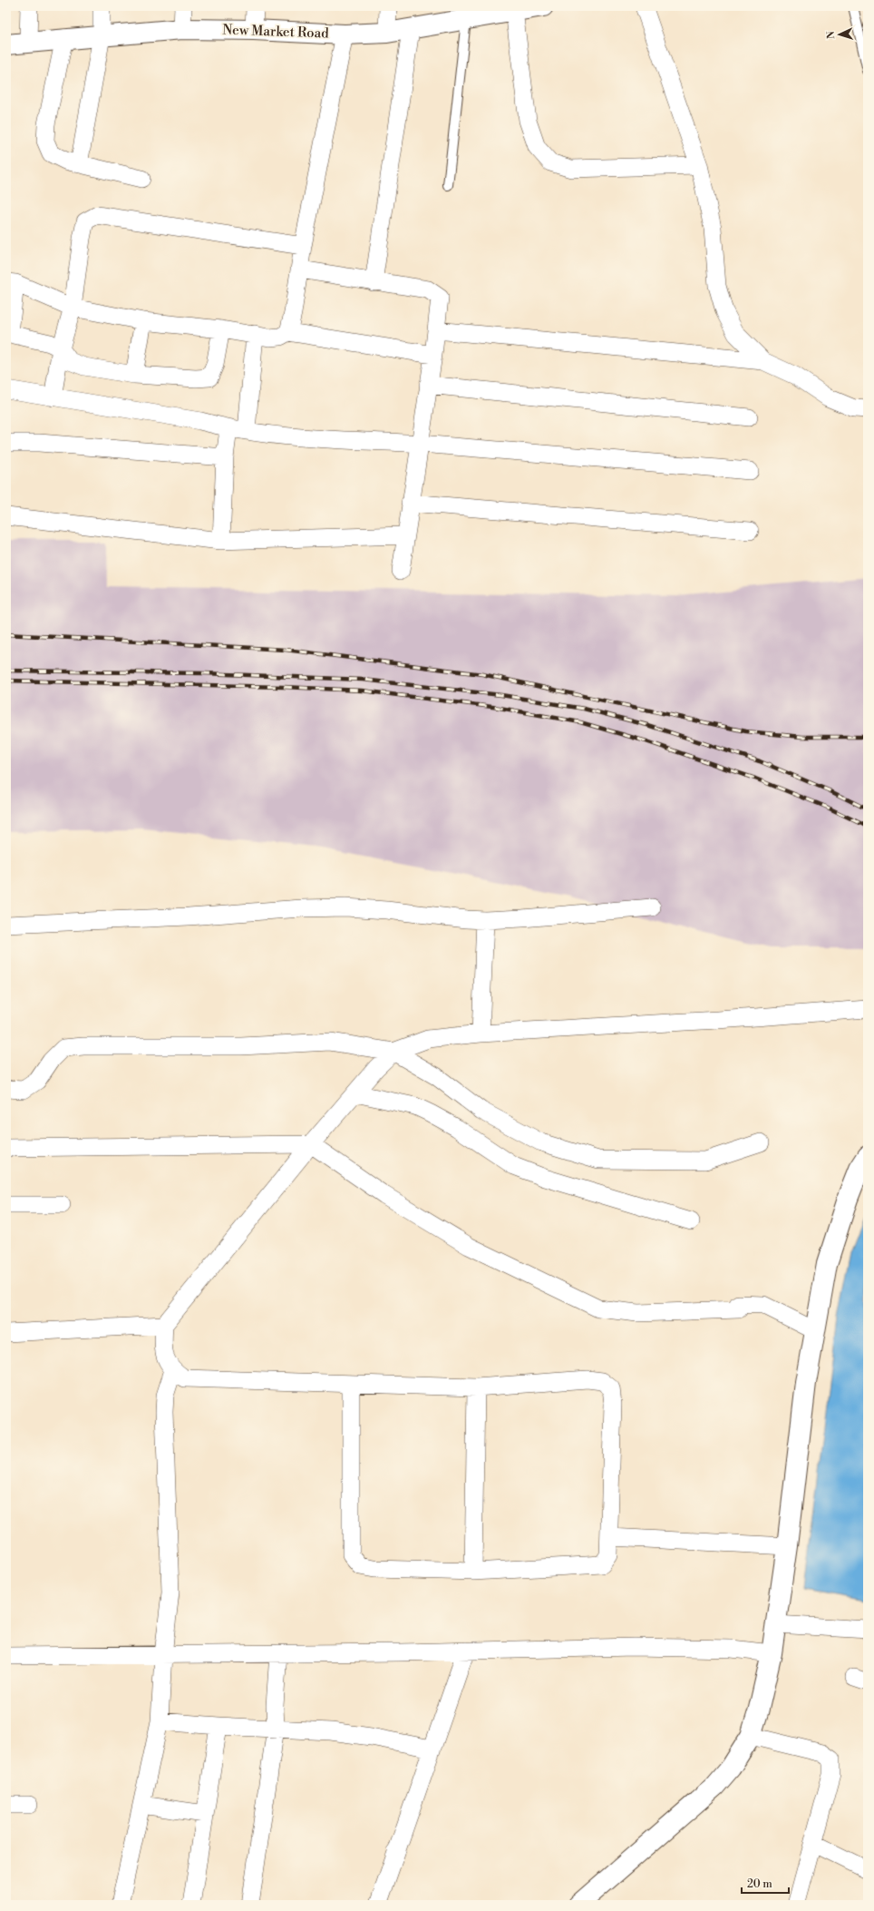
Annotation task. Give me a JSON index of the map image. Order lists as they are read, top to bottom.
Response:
{
  "streets": {
    "main road": ["New Market Road"]
  },
  "scale_bar": "20 m",
  "north": "left"
}
